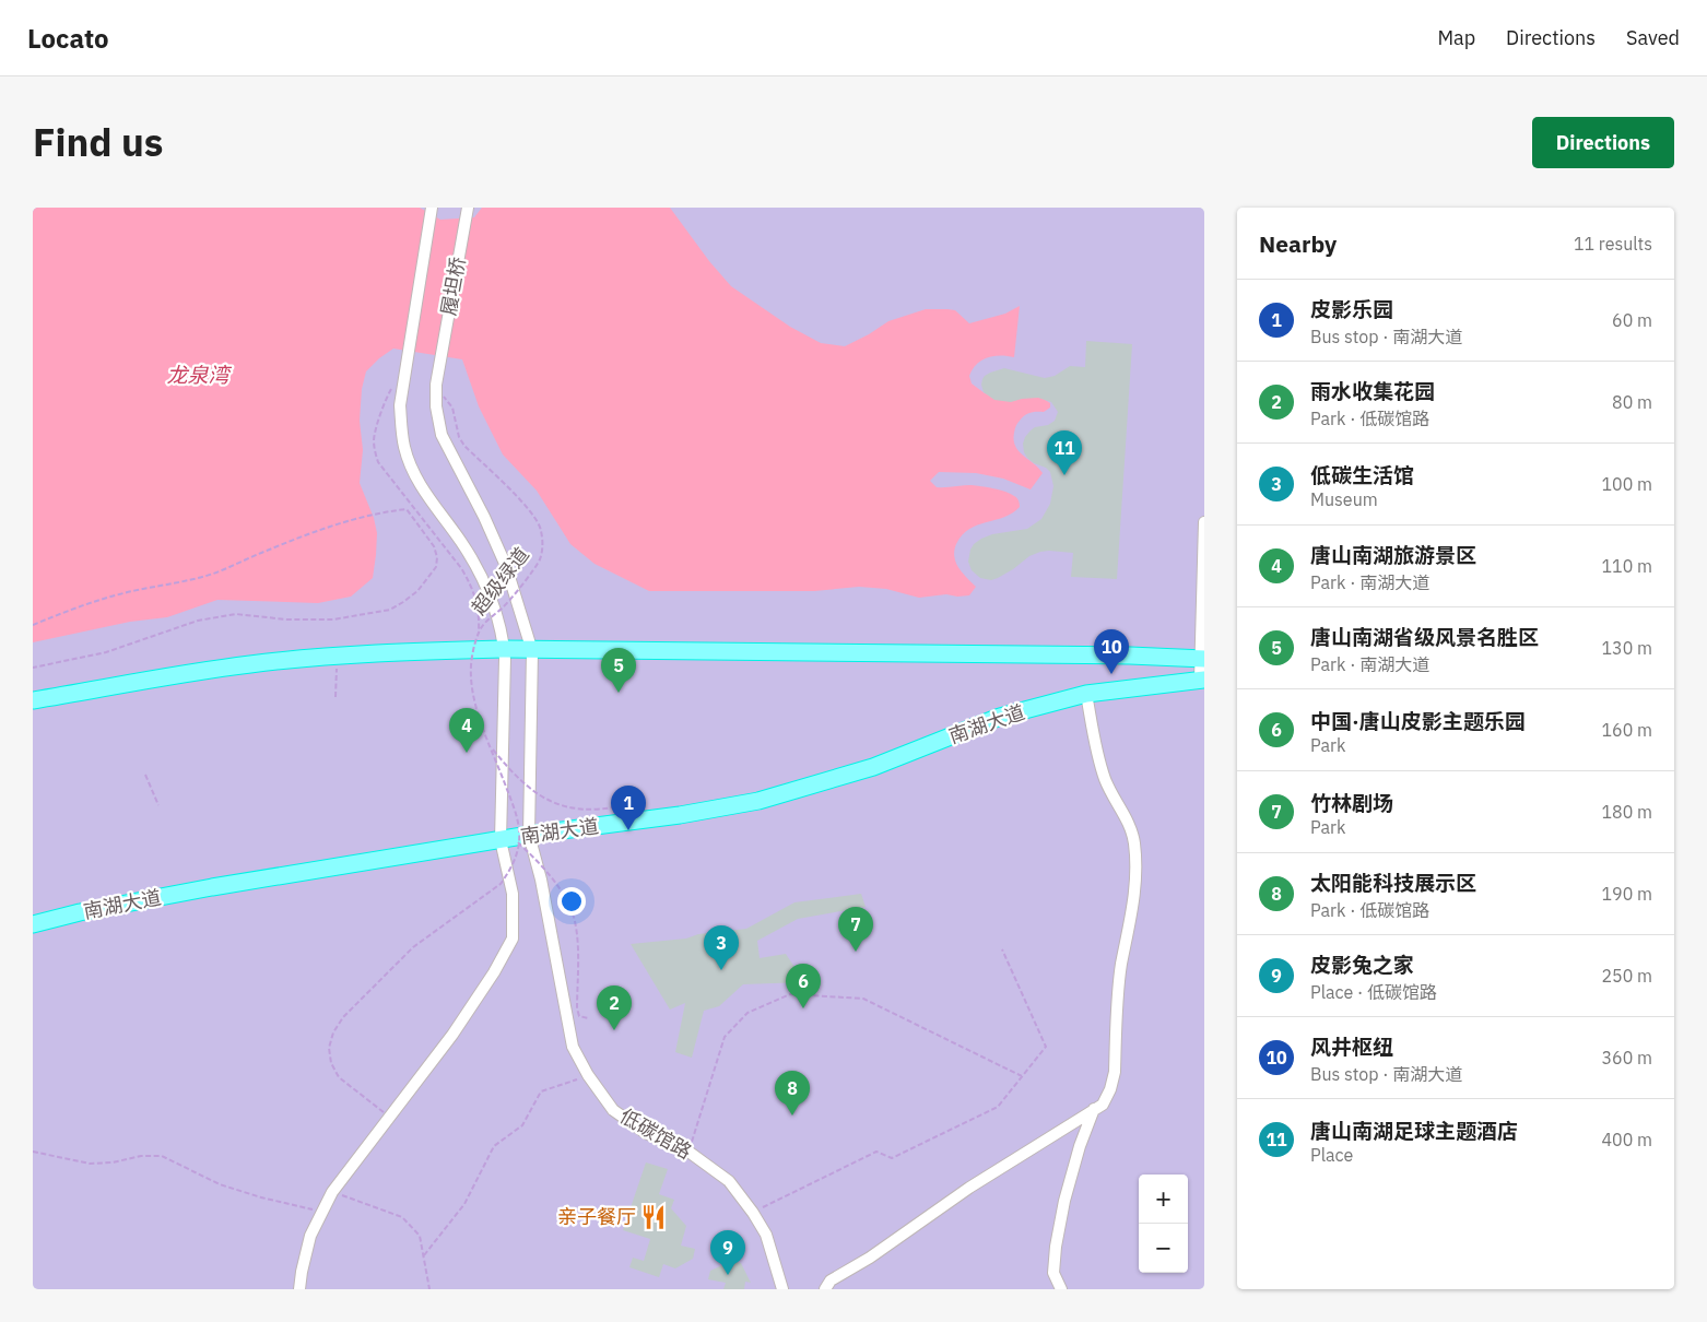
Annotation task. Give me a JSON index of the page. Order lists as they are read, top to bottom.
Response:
{
  "streets": {
    "highway": ["南湖大道"],
    "street": ["履坦桥", "低碳馆路"],
    "path": ["超级绿道"]
  },
  "crossings": [
    ["履坦桥", "南湖大道"],
    ["履坦桥", "低碳馆路"],
    ["超级绿道", "南湖大道"],
    ["超级绿道", "低碳馆路"],
    ["南湖大道", "低碳馆路"]
  ],
  "water": ["龙泉湾"],
  "places": {
    "restaurant": ["亲子餐厅"]
  },
  "page": {
    "header": "Locato",
    "nav": ["Map", "Directions", "Saved"],
    "title": "Find us",
    "buttons": "Directions",
    "heading": ["Nearby", "11 results"],
    "list": [
      {
        "mark": "1",
        "name": "皮影乐园",
        "note": "Bus stop · 南湖大道",
        "value": "60 m"
      },
      {
        "mark": "2",
        "name": "雨水收集花园",
        "note": "Park · 低碳馆路",
        "value": "80 m"
      },
      {
        "mark": "3",
        "name": "低碳生活馆",
        "note": "Museum",
        "value": "100 m"
      },
      {
        "mark": "4",
        "name": "唐山南湖旅游景区",
        "note": "Park · 南湖大道",
        "value": "110 m"
      },
      {
        "mark": "5",
        "name": "唐山南湖省级风景名胜区",
        "note": "Park · 南湖大道",
        "value": "130 m"
      },
      {
        "mark": "6",
        "name": "中国·唐山皮影主题乐园",
        "note": "Park",
        "value": "160 m"
      },
      {
        "mark": "7",
        "name": "竹林剧场",
        "note": "Park",
        "value": "180 m"
      },
      {
        "mark": "8",
        "name": "太阳能科技展示区",
        "note": "Park · 低碳馆路",
        "value": "190 m"
      },
      {
        "mark": "9",
        "name": "皮影兔之家",
        "note": "Place · 低碳馆路",
        "value": "250 m"
      },
      {
        "mark": "10",
        "name": "风井枢纽",
        "note": "Bus stop · 南湖大道",
        "value": "360 m"
      },
      {
        "mark": "11",
        "name": "唐山南湖足球主题酒店",
        "note": "Place",
        "value": "400 m"
      }
    ],
    "pins": [
      "11",
      "10",
      "5",
      "4",
      "1",
      "7",
      "3",
      "6",
      "2",
      "8",
      "9"
    ],
    "map_buttons": ["+", "−"]
  }
}
